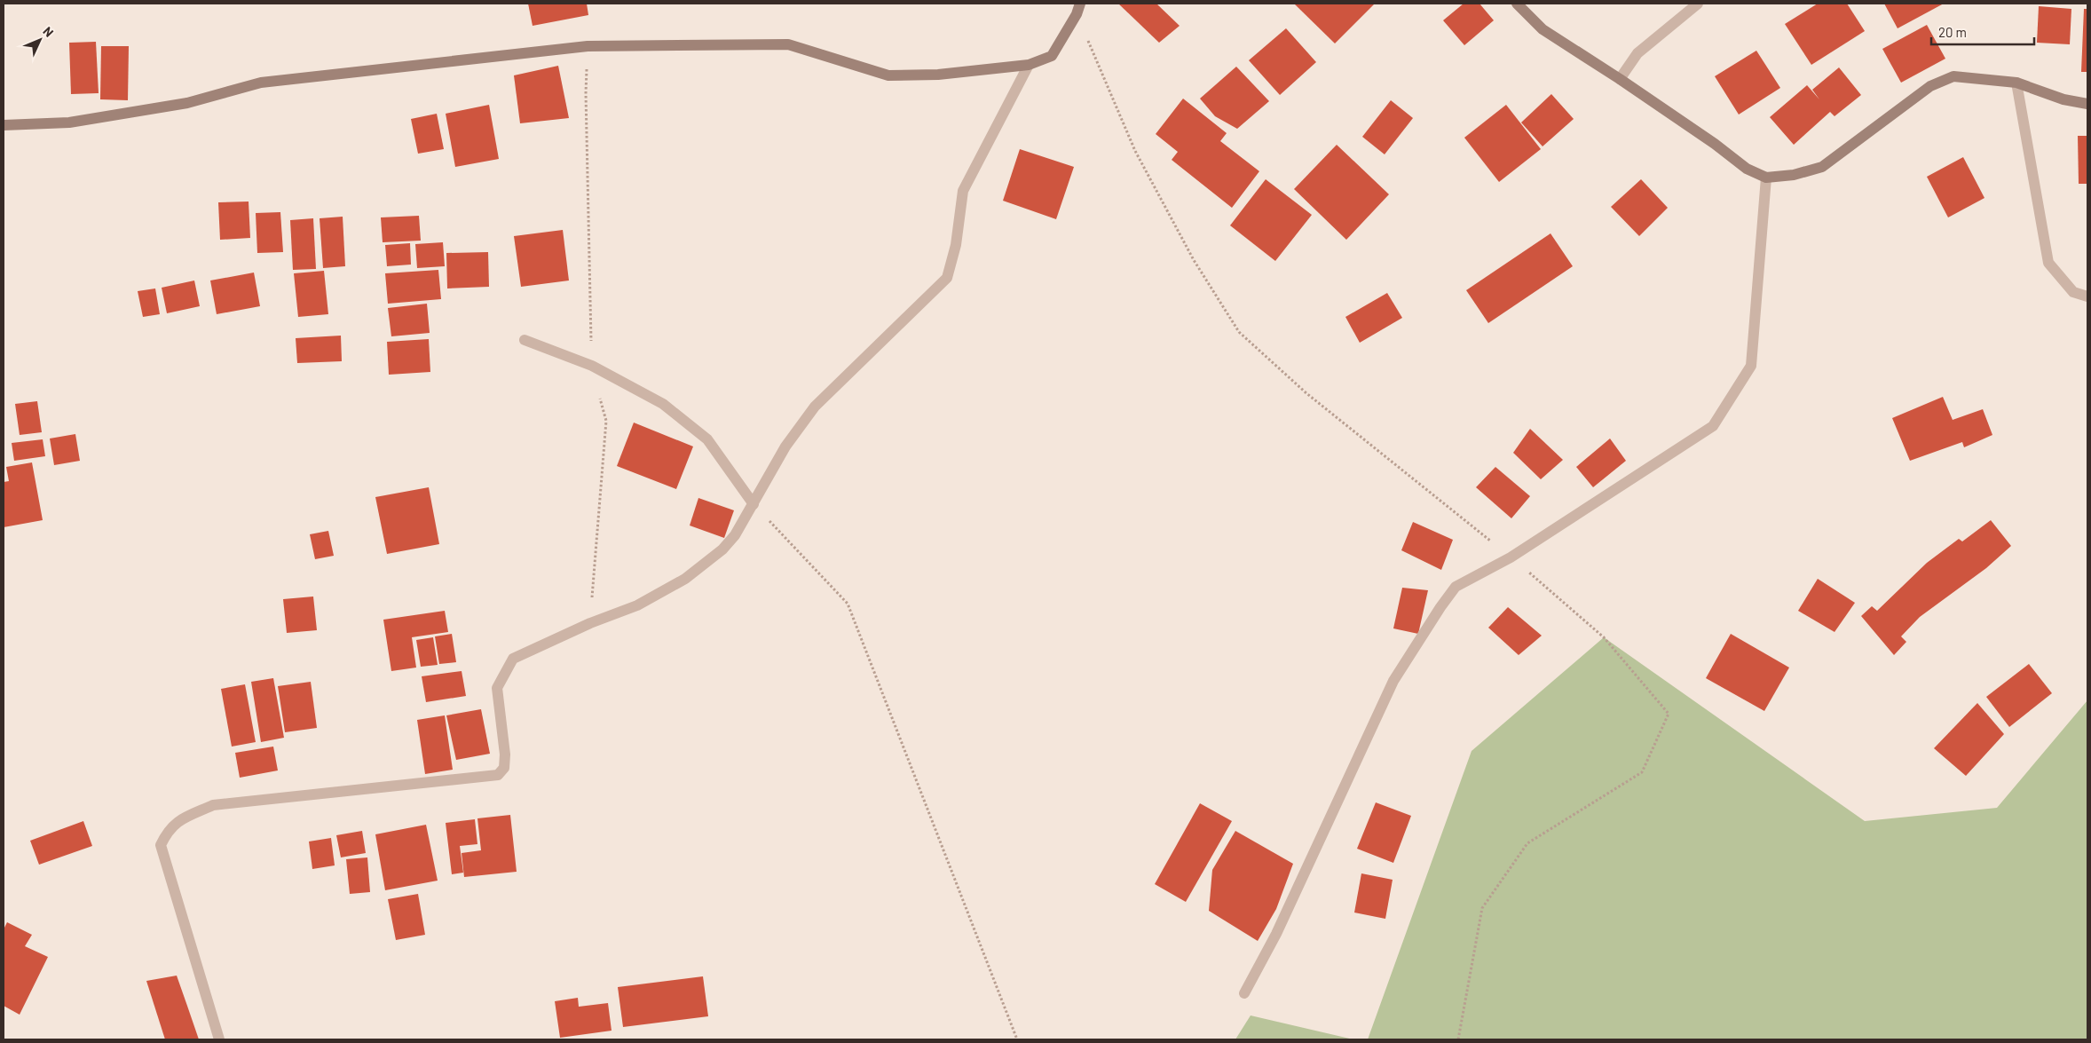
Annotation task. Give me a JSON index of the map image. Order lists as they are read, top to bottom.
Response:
{
  "scale_bar": "20 m",
  "north": "top right"
}
